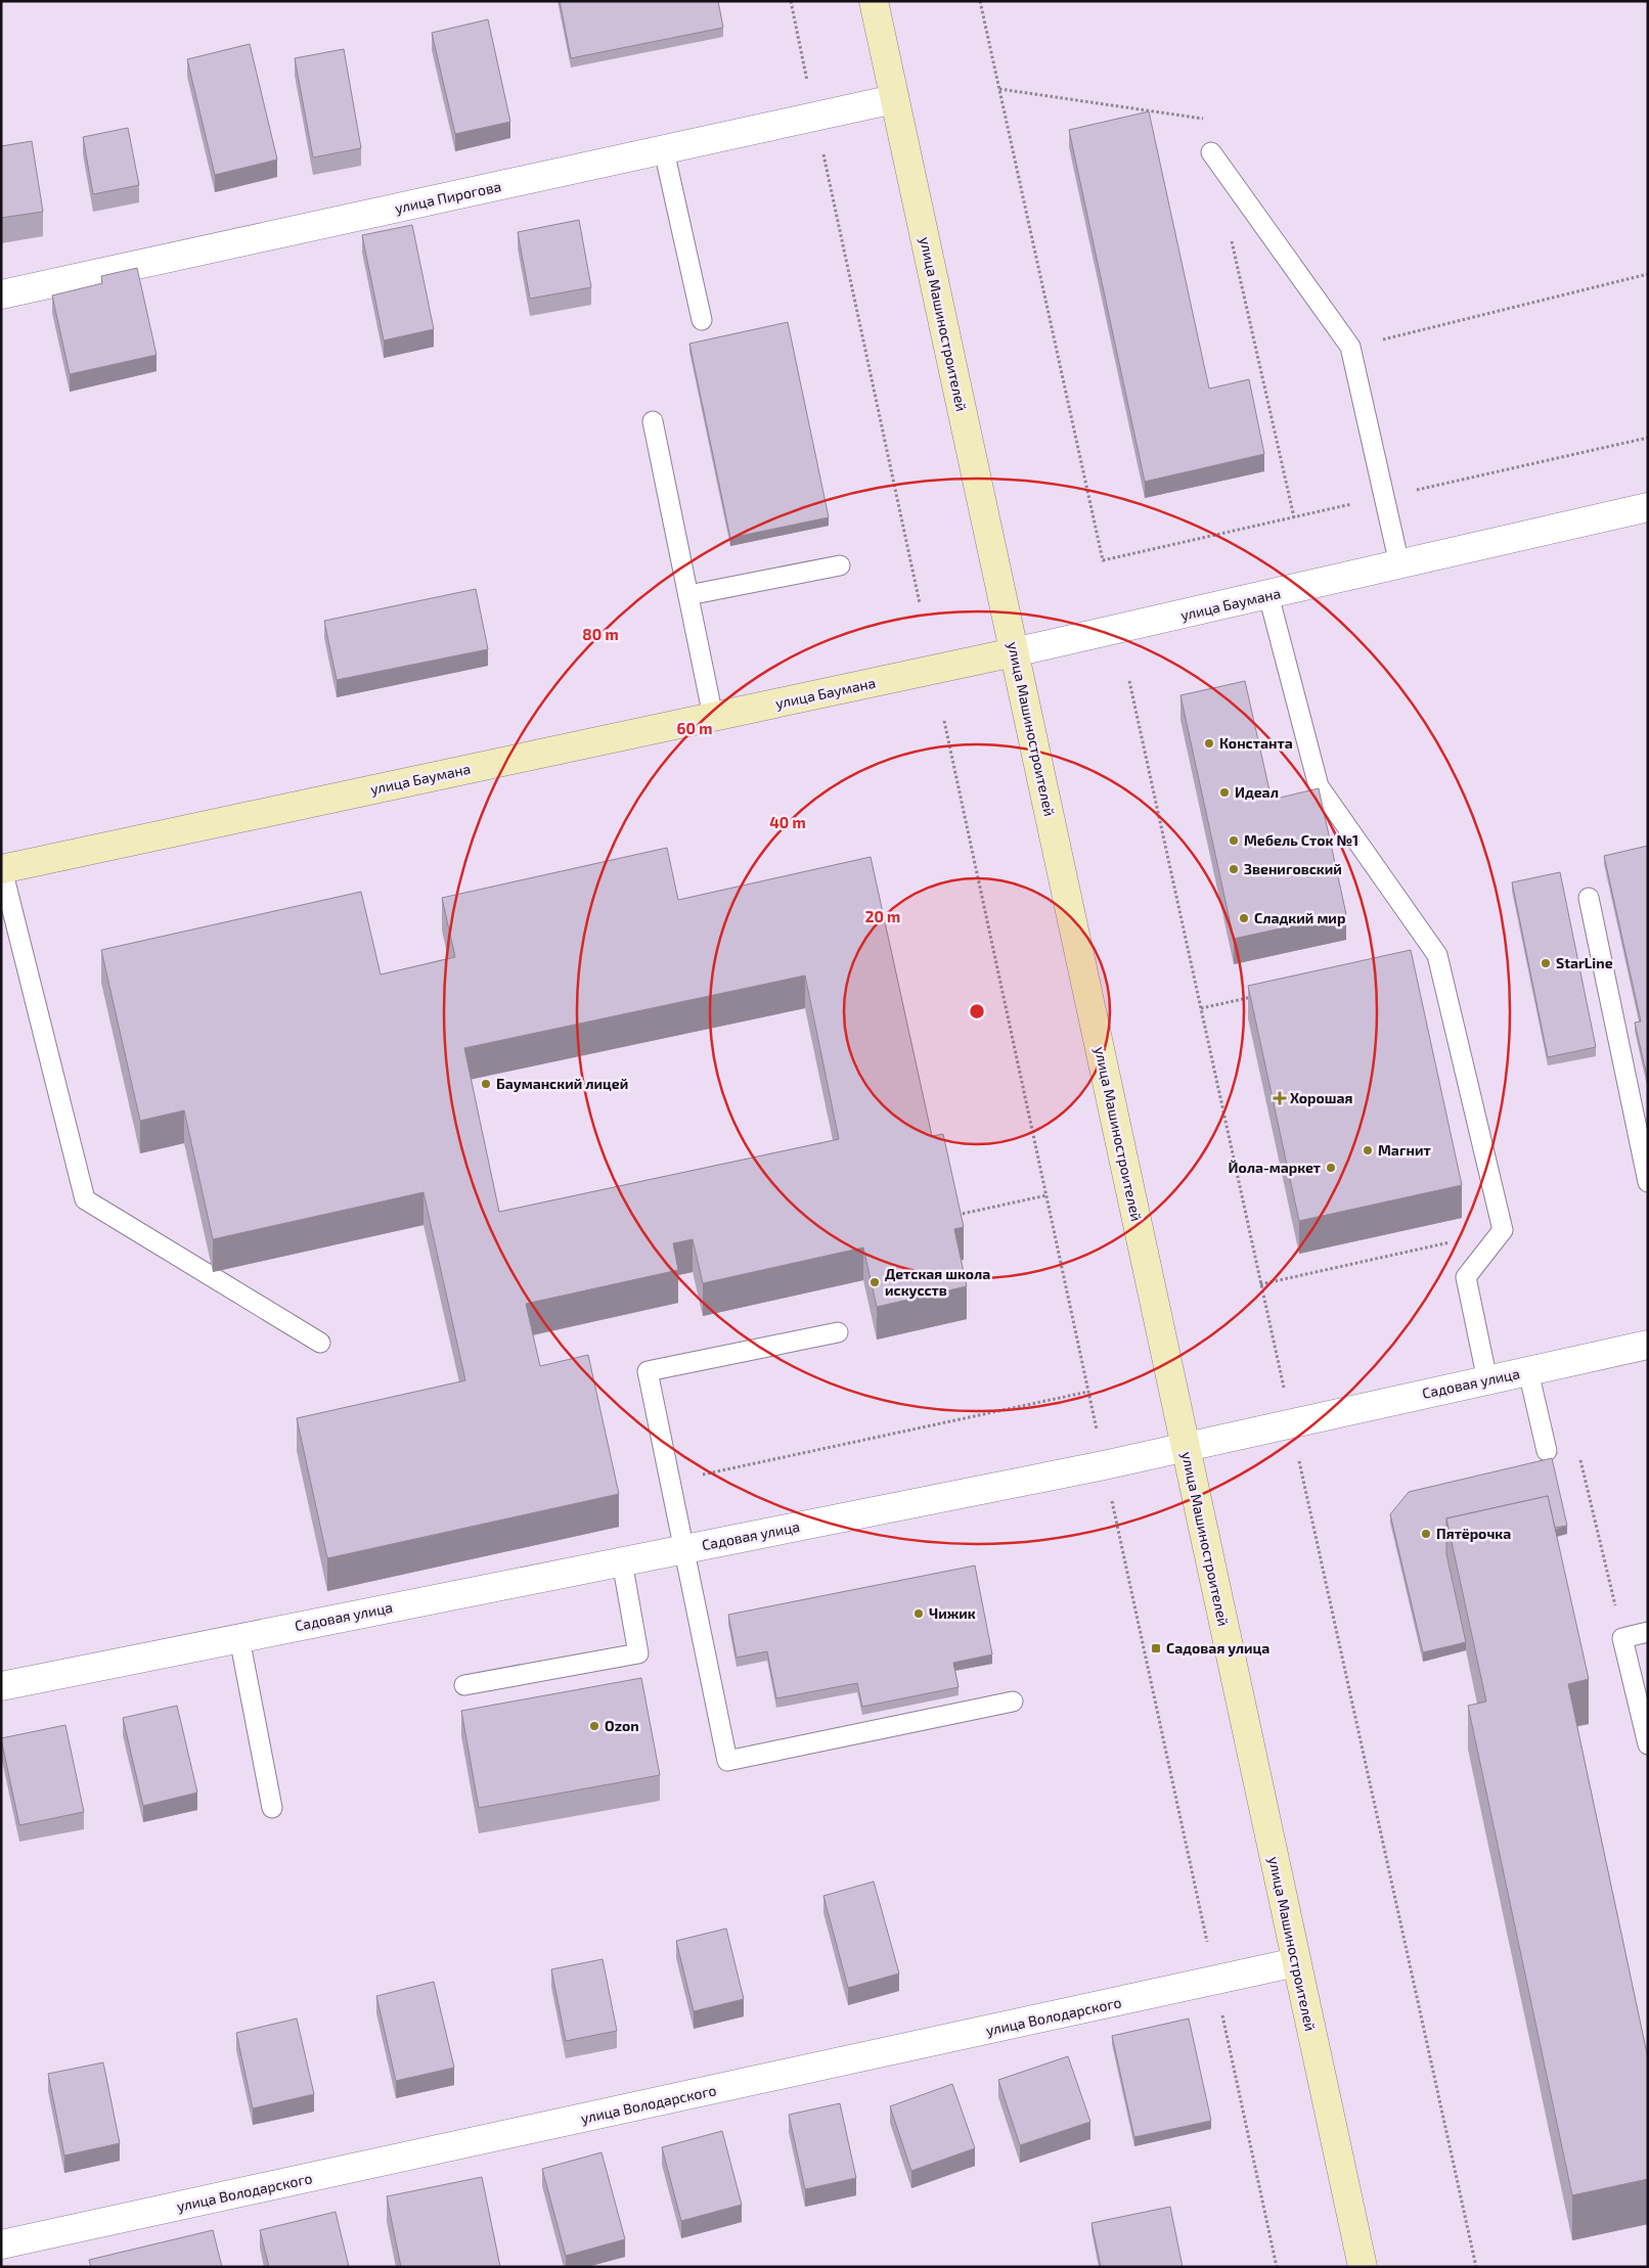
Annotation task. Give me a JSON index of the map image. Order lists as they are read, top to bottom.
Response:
{
  "streets": {
    "main road": ["улица Машиностроителей", "улица Баумана"],
    "street": ["улица Пирогова", "Садовая улица", "улица Володарского"]
  },
  "crossings": [
    ["улица Пирогова", "улица Машиностроителей"],
    ["улица Машиностроителей", "улица Баумана"],
    ["улица Машиностроителей", "Садовая улица"],
    ["улица Машиностроителей", "улица Володарского"]
  ],
  "places": {
    "other": [
      "Константа",
      "Идеал",
      "Мебель Сток №1",
      "Звениговский",
      "Сладкий мир",
      "StarLine",
      "Бауманский лицей",
      "Магнит",
      "Йола-маркет",
      "Детская школа искусств",
      "Пятёрочка",
      "Чижик",
      "Ozon"
    ],
    "health": ["Хорошая"],
    "transit": ["Садовая улица"]
  },
  "rings": [
    "80 m",
    "60 m",
    "40 m",
    "20 m"
  ]
}
